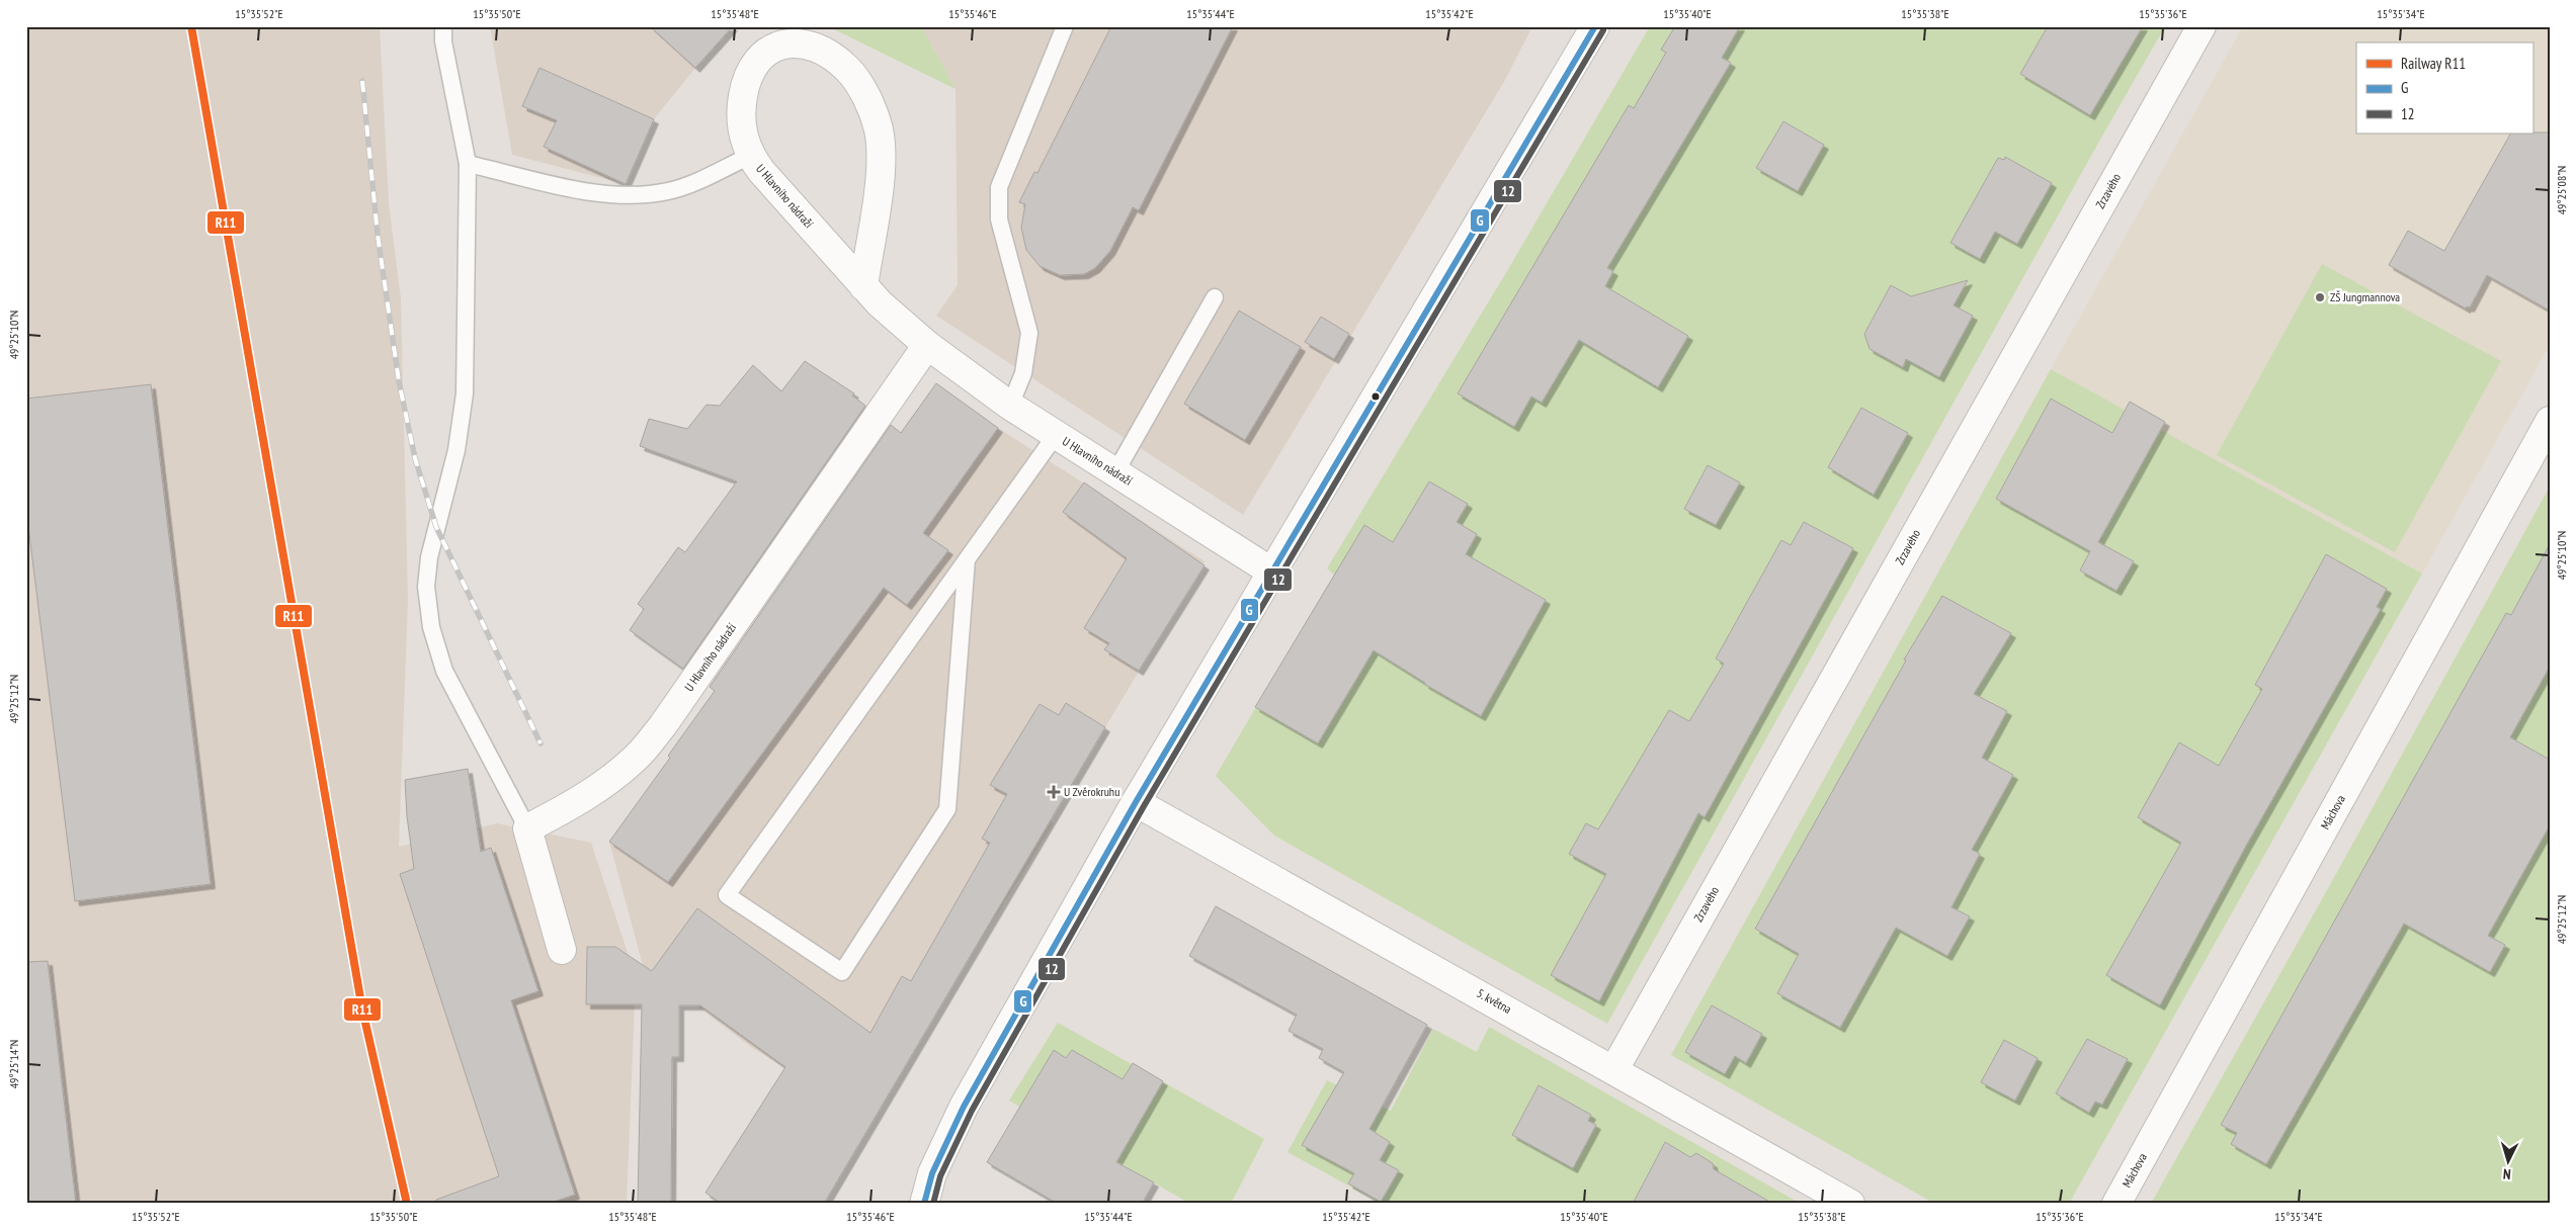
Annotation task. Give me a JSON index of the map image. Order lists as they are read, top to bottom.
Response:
{
  "streets": {
    "street": [
      "Zrzavého",
      "U Hlavního nádraží",
      "Máchova",
      "5. května"
    ]
  },
  "crossings": [
    ["Zrzavého", "5. května"]
  ],
  "places": {
    "other": ["ZŠ Jungmannova"],
    "health": ["U Zvěrokruhu"]
  },
  "lines": ["rail line R11", "transit line G", "transit line 12"],
  "legend": ["Railway R11", "G", "12"],
  "north": "bottom",
  "coordinates": [
    "15°35'52\"E",
    "15°35'50\"E",
    "15°35'48\"E",
    "15°35'46\"E",
    "15°35'44\"E",
    "15°35'42\"E",
    "15°35'40\"E",
    "15°35'38\"E",
    "15°35'36\"E",
    "15°35'34\"E",
    "49°25'08\"N",
    "49°25'10\"N",
    "49°25'12\"N",
    "49°25'14\"N"
  ]
}
